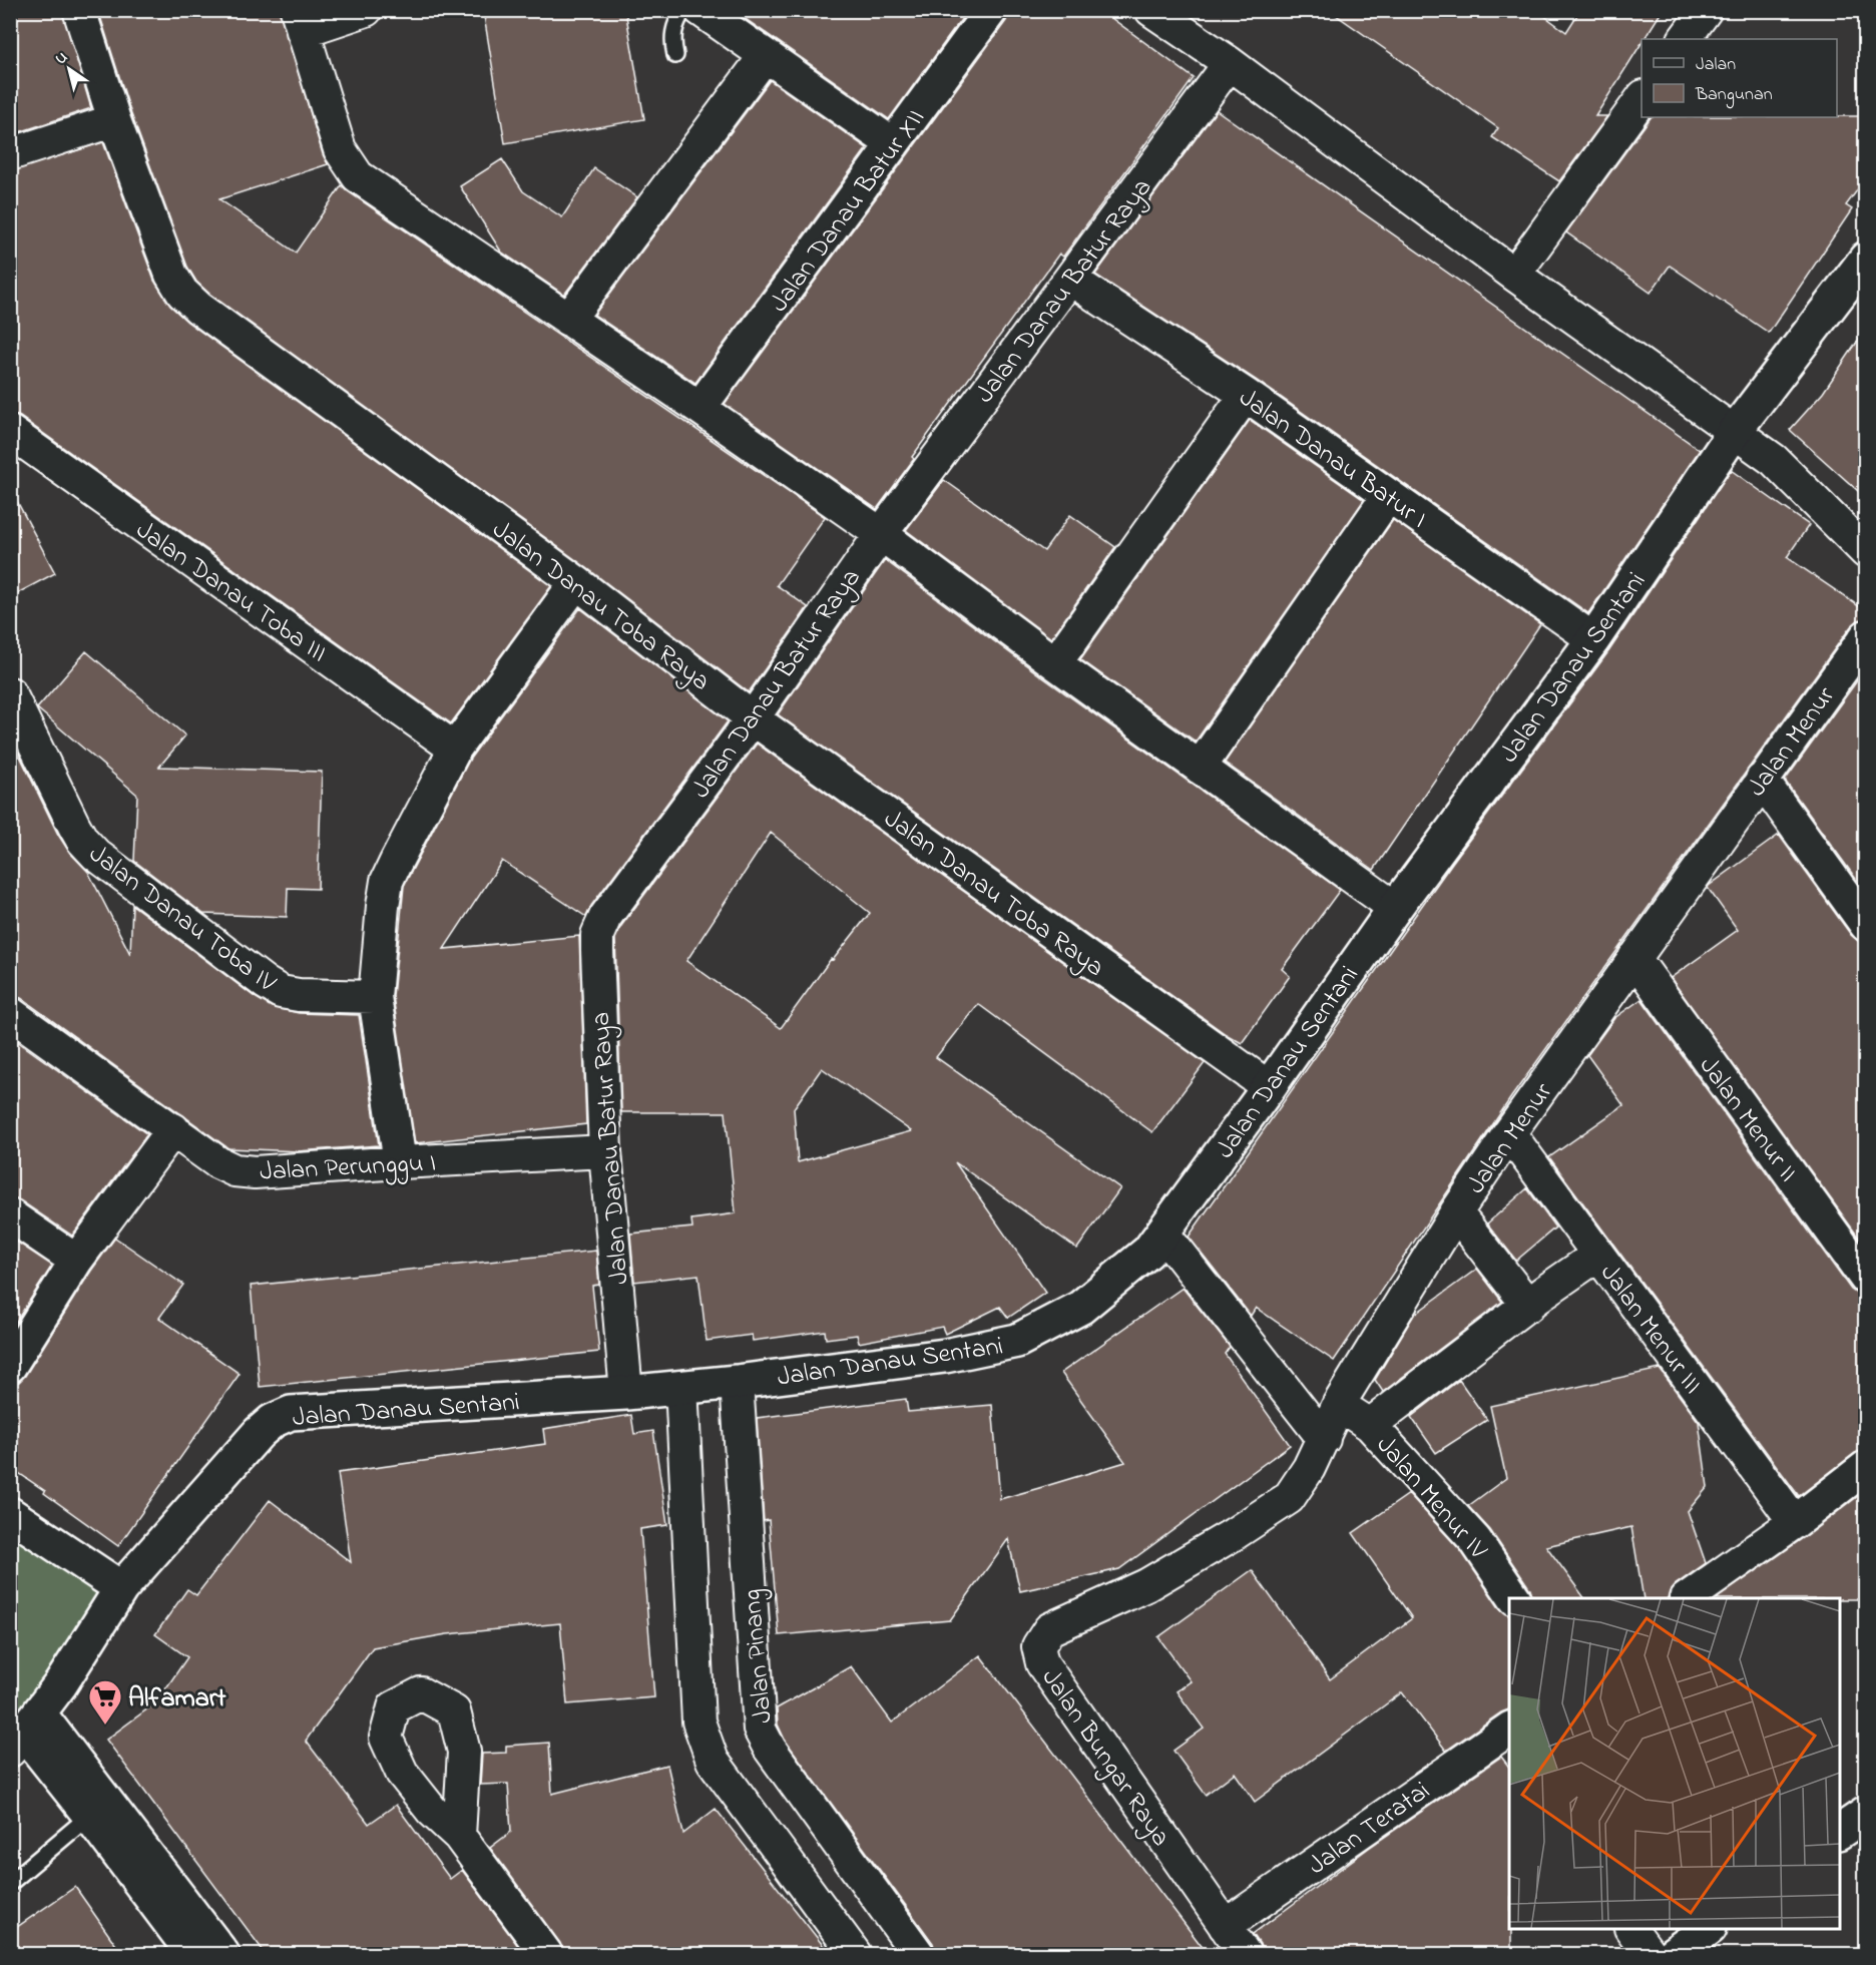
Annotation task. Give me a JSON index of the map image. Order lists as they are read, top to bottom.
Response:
{
  "streets": {
    "street": [
      "Jalan Danau Batur XII",
      "Jalan Danau Batur Raya",
      "Jalan Danau Batur I",
      "Jalan Danau Toba III",
      "Jalan Danau Toba Raya",
      "Jalan Danau Sentani",
      "Jalan Menur",
      "Jalan Danau Toba IV",
      "Jalan Menur II",
      "Jalan Perunggu I",
      "Jalan Menur III",
      "Jalan Menur IV",
      "Jalan Pinang",
      "Jalan Bungar Raya",
      "Jalan Teratai"
    ]
  },
  "crossings": [
    ["Jalan Danau Batur Raya", "Jalan Danau Batur I"],
    ["Jalan Danau Batur Raya", "Jalan Danau Toba Raya"],
    ["Jalan Danau Batur Raya", "Jalan Danau Sentani"],
    ["Jalan Danau Batur Raya", "Jalan Perunggu I"],
    ["Jalan Danau Batur I", "Jalan Danau Sentani"],
    ["Jalan Danau Toba Raya", "Jalan Danau Sentani"],
    ["Jalan Danau Sentani", "Jalan Pinang"],
    ["Jalan Menur", "Jalan Menur II"],
    ["Jalan Menur", "Jalan Menur III"],
    ["Jalan Menur", "Jalan Menur IV"],
    ["Jalan Menur", "Jalan Bungar Raya"],
    ["Jalan Bungar Raya", "Jalan Teratai"]
  ],
  "places": {
    "supermarket": ["Alfamart"]
  },
  "legend": ["Jalan", "Bangunan"],
  "north": "top left"
}
